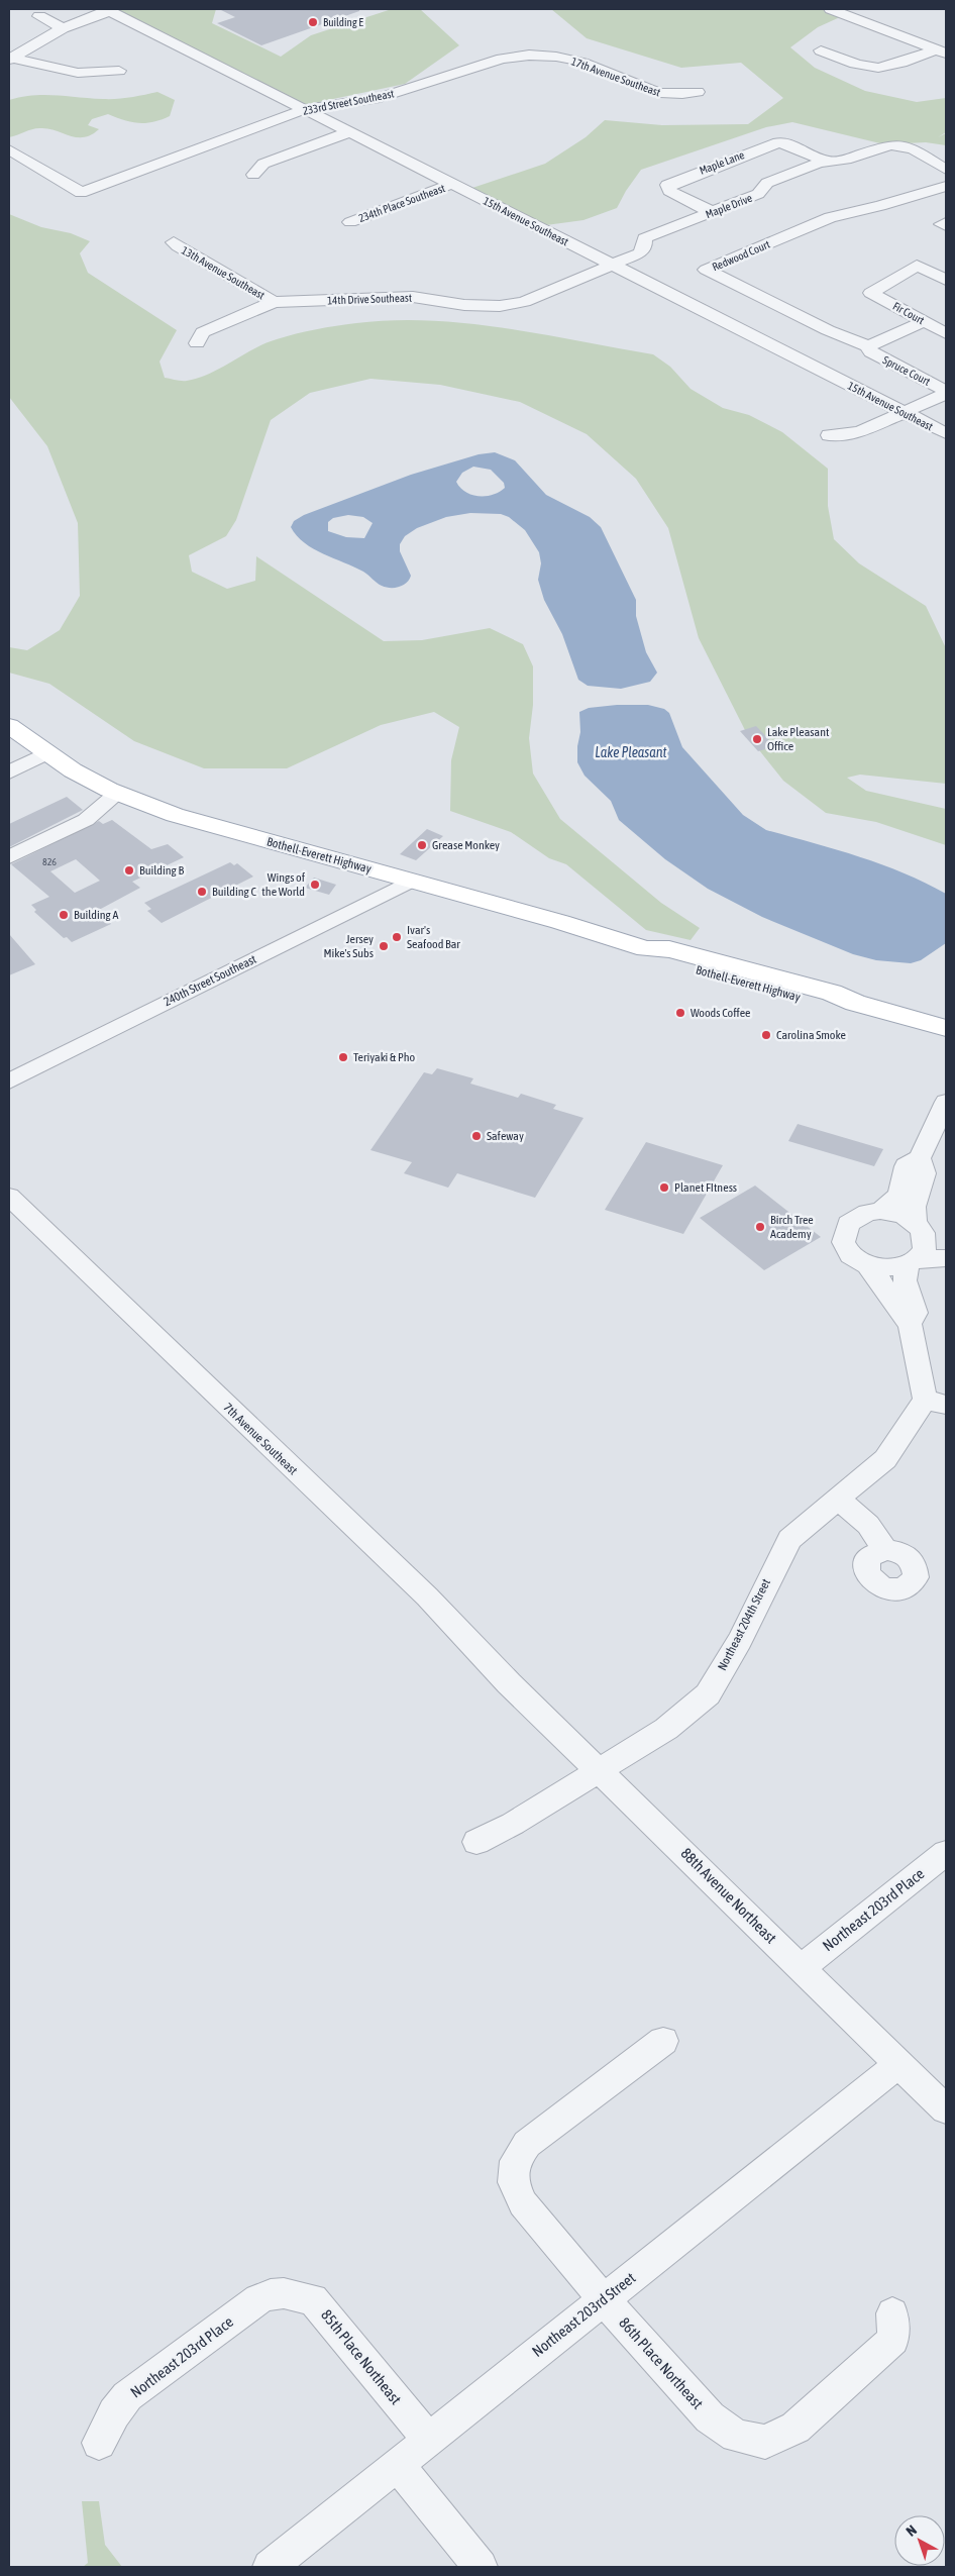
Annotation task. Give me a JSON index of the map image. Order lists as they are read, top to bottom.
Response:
{
  "streets": {
    "main road": ["Bothell-Everett Highway"],
    "street": [
      "17th Avenue Southeast",
      "233rd Street Southeast",
      "Maple Lane",
      "234th Place Southeast",
      "Maple Drive",
      "15th Avenue Southeast",
      "Redwood Court",
      "13th Avenue Southeast",
      "14th Drive Southeast",
      "Fir Court",
      "Spruce Court",
      "240th Street Southeast",
      "7th Avenue Southeast",
      "Northeast 204th Street",
      "88th Avenue Northeast",
      "Northeast 203rd Place",
      "Northeast 203rd Street",
      "85th Place Northeast",
      "86th Place Northeast"
    ]
  },
  "crossings": [
    ["17th Avenue Southeast", "233rd Street Southeast"],
    ["233rd Street Southeast", "15th Avenue Southeast"],
    ["Maple Lane", "Maple Drive"],
    ["234th Place Southeast", "15th Avenue Southeast"],
    ["Maple Drive", "15th Avenue Southeast"],
    ["Maple Drive", "14th Drive Southeast"],
    ["15th Avenue Southeast", "14th Drive Southeast"],
    ["Redwood Court", "Spruce Court"],
    ["13th Avenue Southeast", "14th Drive Southeast"],
    ["Fir Court", "Spruce Court"],
    ["Bothell-Everett Highway", "240th Street Southeast"],
    ["7th Avenue Southeast", "88th Avenue Northeast"],
    ["Northeast 204th Street", "88th Avenue Northeast"],
    ["88th Avenue Northeast", "Northeast 203rd Place"],
    ["88th Avenue Northeast", "Northeast 203rd Street"],
    ["Northeast 203rd Place", "85th Place Northeast"],
    ["Northeast 203rd Street", "85th Place Northeast"],
    ["Northeast 203rd Street", "86th Place Northeast"]
  ],
  "water": ["Lake Pleasant"],
  "places": [
    "Building E",
    "Lake Pleasant Office",
    "Grease Monkey",
    "Building B",
    "Wings of the World",
    "Building C",
    "Building A",
    "Ivar's Seafood Bar",
    "Jersey Mike's Subs",
    "Woods Coffee",
    "Carolina Smoke",
    "Teriyaki & Pho",
    "Safeway",
    "Planet FItness",
    "Birch Tree Academy"
  ],
  "house_numbers": ["826"],
  "north": "top left"
}
